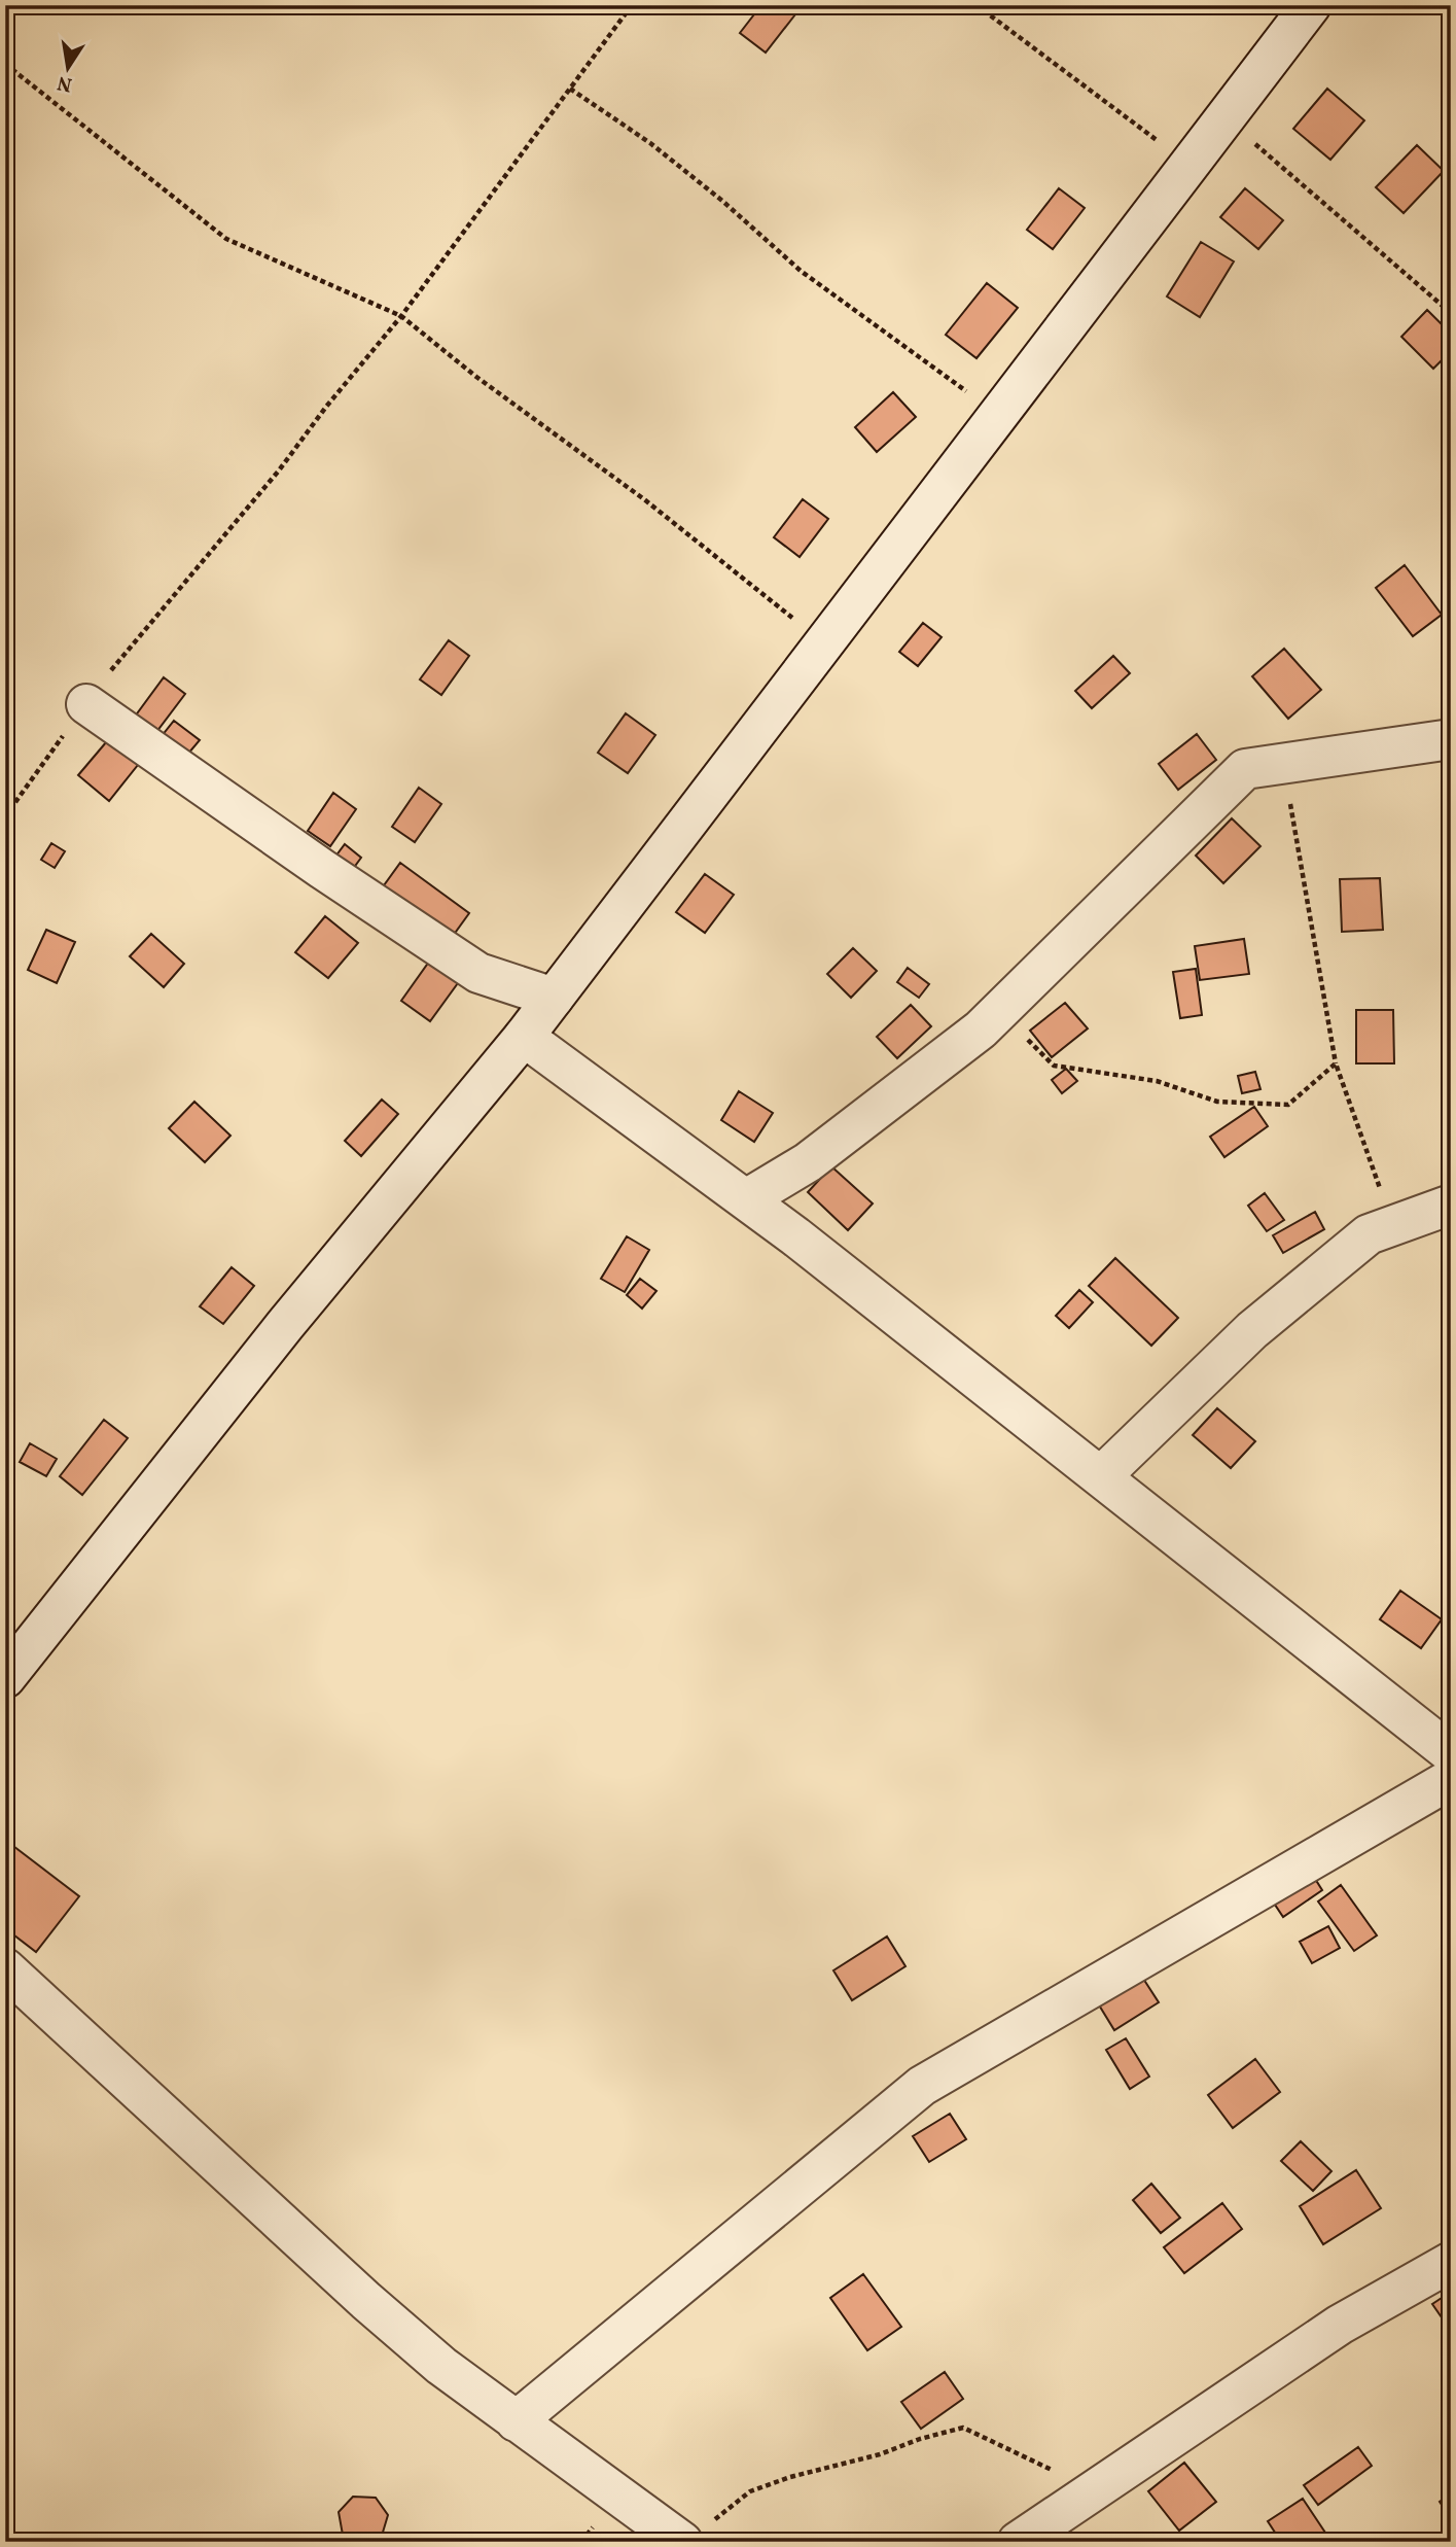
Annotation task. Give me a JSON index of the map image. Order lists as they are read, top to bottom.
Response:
{
  "north": "bottom"
}
